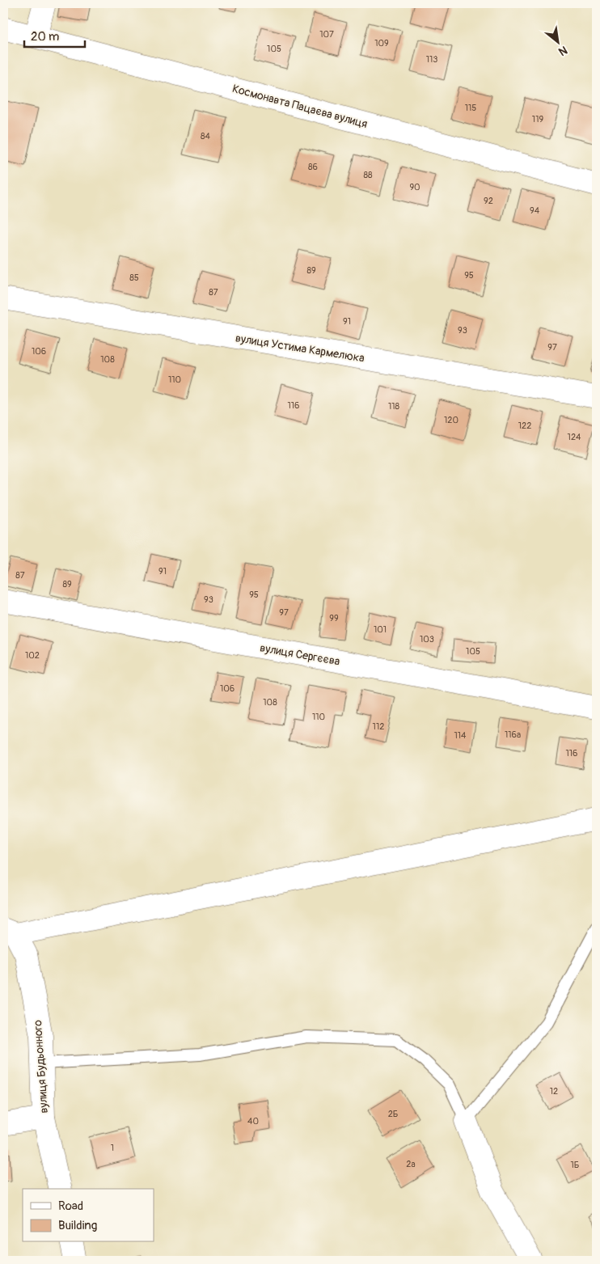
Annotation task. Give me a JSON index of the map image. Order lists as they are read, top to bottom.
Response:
{
  "streets": {
    "street": [
      "Космонавта Пацаєва вулиця",
      "вулиця Устима Кармелюка",
      "вулиця Сергєєва",
      "вулиця Будьонного"
    ]
  },
  "house_numbers": [
    "107",
    "109",
    "105",
    "113",
    "115",
    "119",
    "84",
    "86",
    "88",
    "90",
    "92",
    "94",
    "89",
    "95",
    "85",
    "87",
    "91",
    "93",
    "97",
    "106",
    "108",
    "110",
    "116",
    "118",
    "120",
    "122",
    "124",
    "91",
    "87",
    "89",
    "95",
    "93",
    "97",
    "99",
    "101",
    "103",
    "105",
    "102",
    "106",
    "108",
    "110",
    "112",
    "116а",
    "114",
    "116",
    "12",
    "2Б",
    "40",
    "1",
    "2а",
    "1Б"
  ],
  "legend": ["Road", "Building"],
  "scale_bar": "20 m",
  "north": "bottom right"
}
